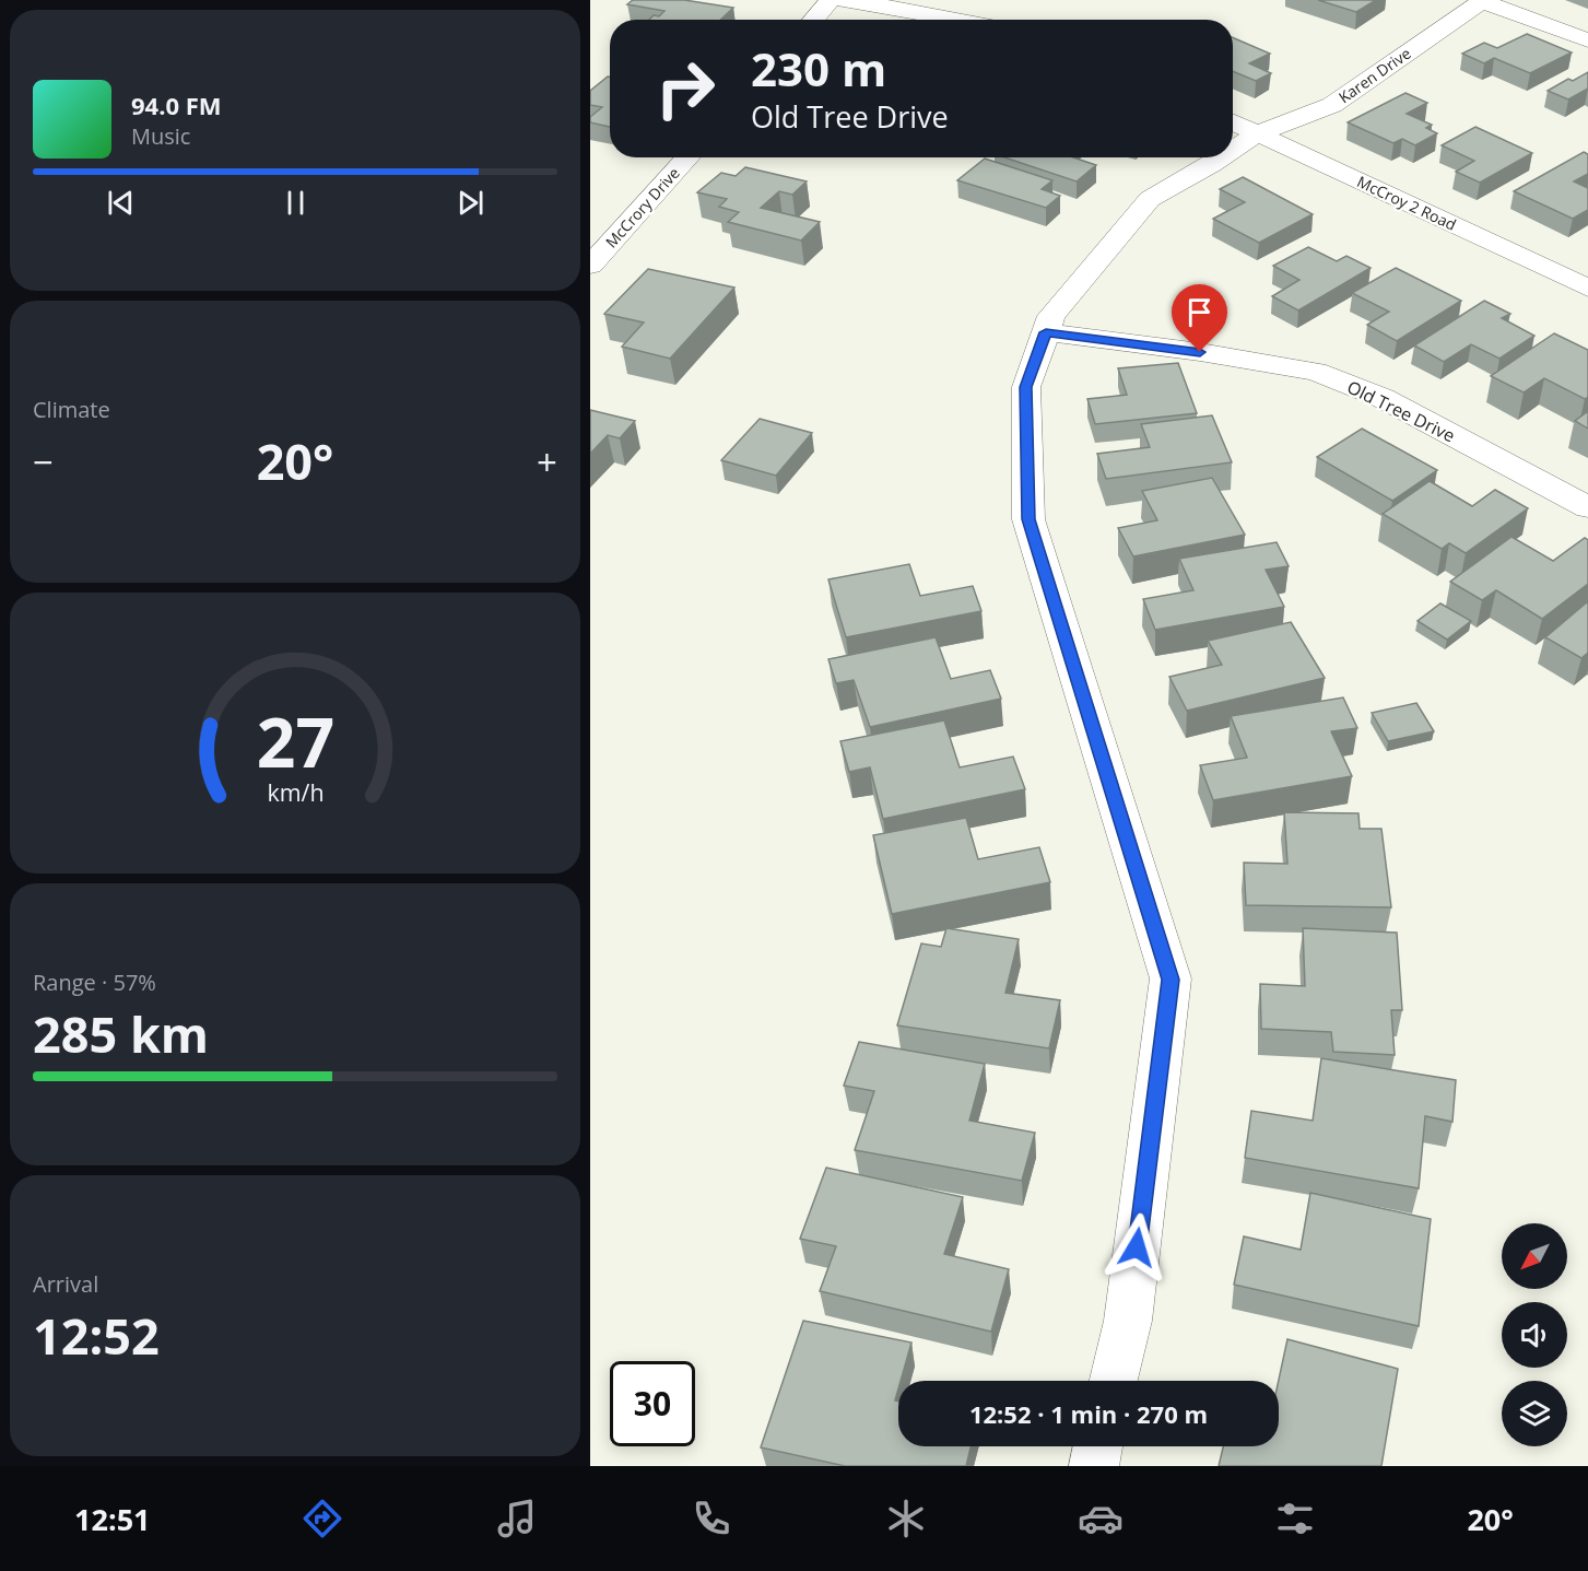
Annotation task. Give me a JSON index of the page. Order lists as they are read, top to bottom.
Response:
{
  "streets": {
    "street": [
      "Karen Drive",
      "McCroy 2 Road",
      "McCrory Drive",
      "Old Tree Drive"
    ]
  },
  "crossings": [
    ["Karen Drive", "McCroy 2 Road"],
    ["Karen Drive", "Old Tree Drive"]
  ],
  "north": "bottom left",
  "page": {
    "turn": ["230 m", "Old Tree Drive"],
    "song": ["94.0 FM", "Music"],
    "tile": [
      "Climate",
      ["Range · 57%", "285 km"],
      ["Arrival", "12:52"]
    ],
    "heat": ["−", "20°", "+"],
    "limit": "30",
    "trip": "12:52 · 1 min · 270 m",
    "tabs": ["12:51", "20°"],
    "gauge": ["27", "km/h"]
  }
}
